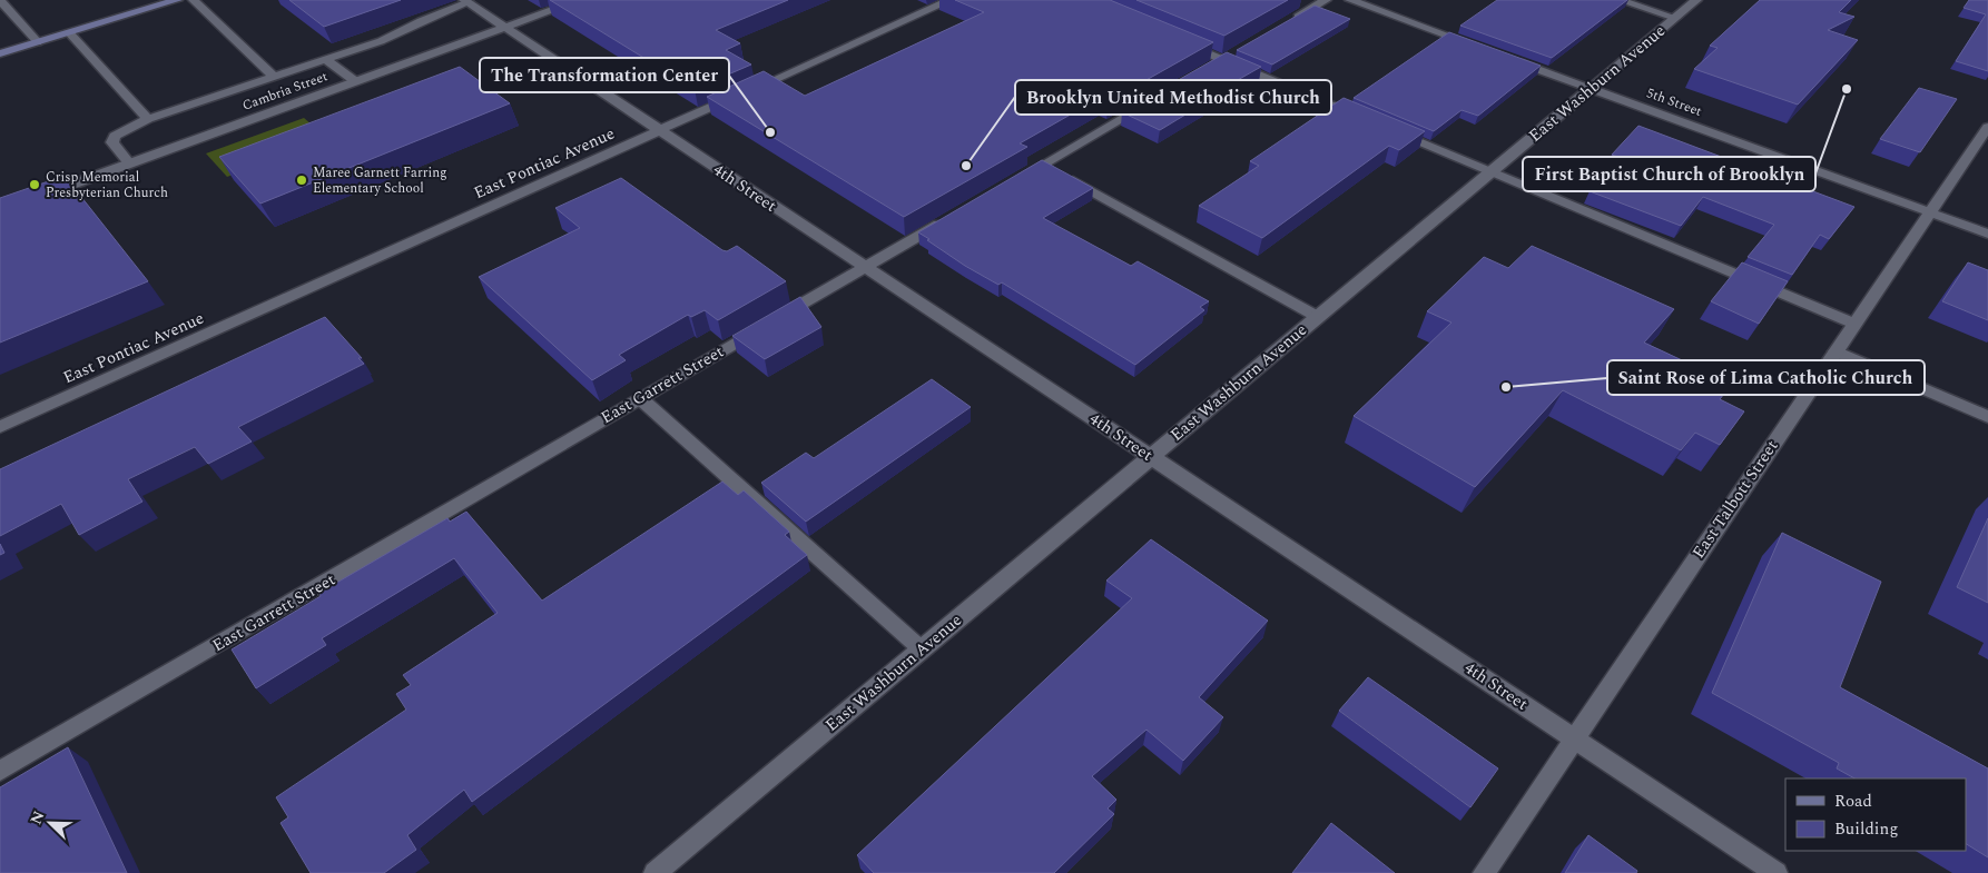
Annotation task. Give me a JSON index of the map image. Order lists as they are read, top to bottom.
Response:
{
  "streets": {
    "street": [
      "East Washburn Avenue",
      "Cambria Street",
      "5th Street",
      "East Pontiac Avenue",
      "4th Street",
      "East Garrett Street",
      "East Talbott Street"
    ]
  },
  "crossings": [
    ["East Washburn Avenue", "5th Street"],
    ["East Washburn Avenue", "4th Street"],
    ["Cambria Street", "4th Street"],
    ["5th Street", "East Talbott Street"],
    ["East Pontiac Avenue", "4th Street"],
    ["4th Street", "East Garrett Street"],
    ["4th Street", "East Talbott Street"]
  ],
  "places": [
    "First Baptist Church of Brooklyn",
    "The Transformation Center",
    "Brooklyn United Methodist Church",
    "Maree Garnett Farring Elementary School",
    "Crisp Memorial Presbyterian Church",
    "Saint Rose of Lima Catholic Church"
  ],
  "legend": ["Road", "Building"],
  "north": "top left"
}
